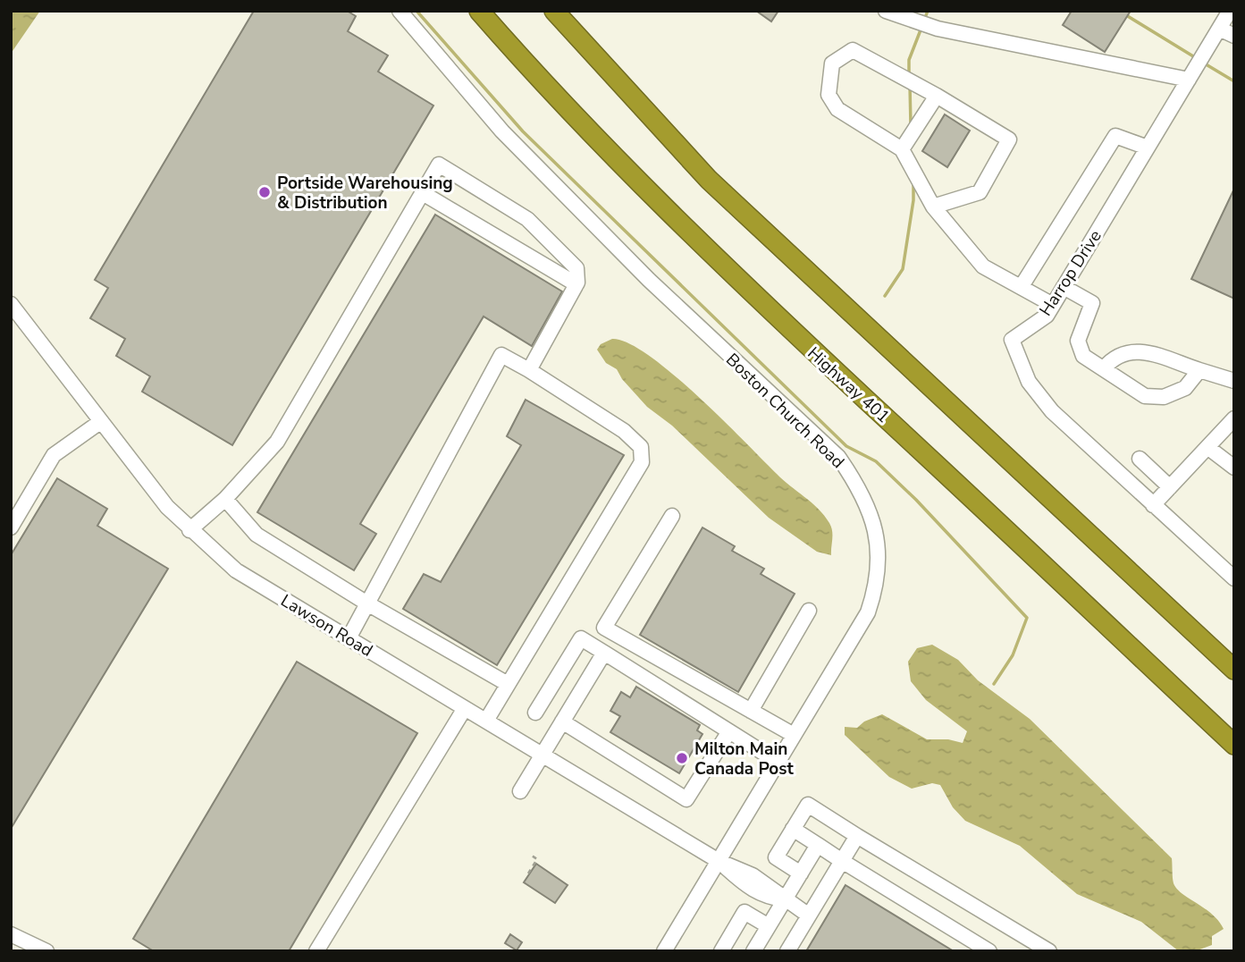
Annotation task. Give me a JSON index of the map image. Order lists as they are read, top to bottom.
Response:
{
  "streets": {
    "highway": ["Highway 401"],
    "street": ["Harrop Drive", "Boston Church Road", "Lawson Road"]
  },
  "crossings": [
    ["Boston Church Road", "Lawson Road"]
  ],
  "places": ["Portside Warehousing & Distribution", "Milton Main Canada Post"]
}
